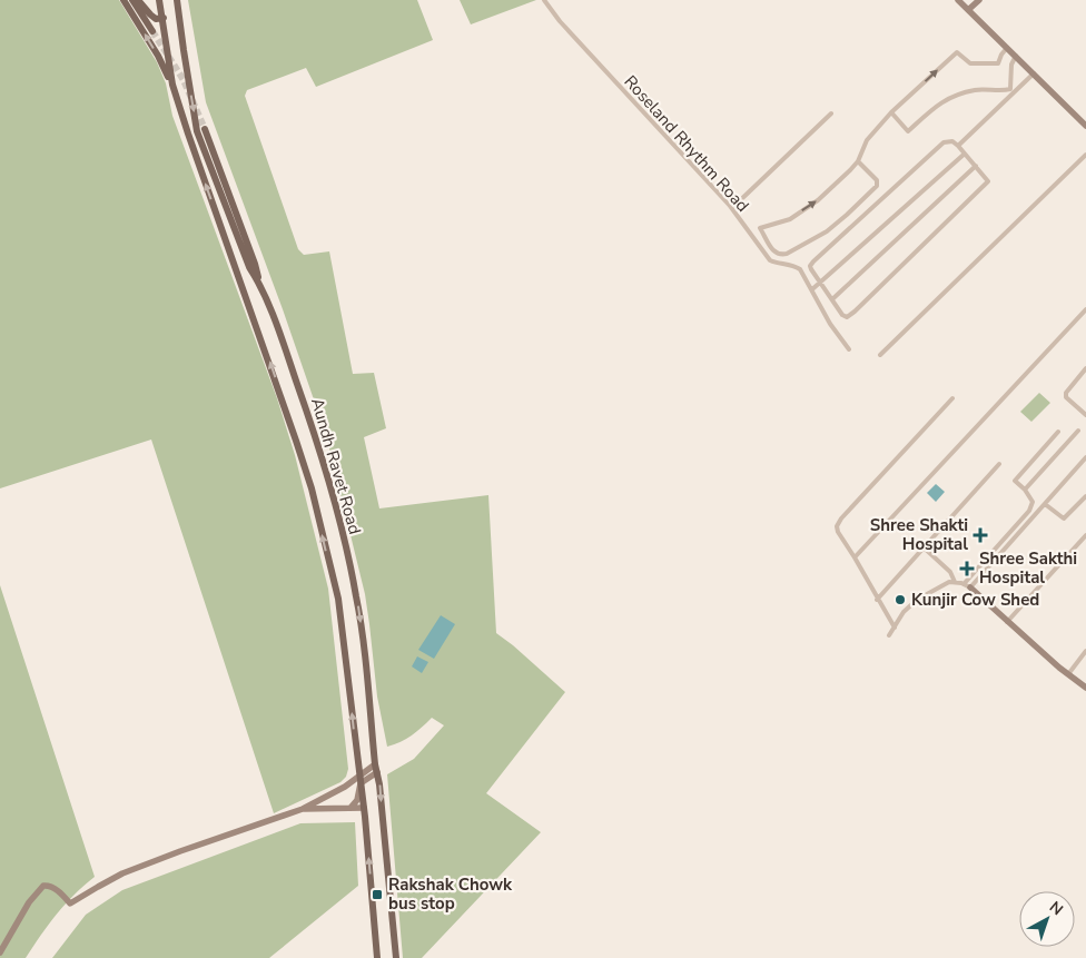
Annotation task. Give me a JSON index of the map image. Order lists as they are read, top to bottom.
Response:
{
  "streets": {
    "main road": ["Aundh Ravet Road"],
    "street": ["Roseland Rhythm Road"]
  },
  "places": {
    "health": ["Shree Shakti Hospital", "Shree Sakthi Hospital"],
    "other": ["Kunjir Cow Shed"],
    "transit": ["Rakshak Chowk bus stop"]
  },
  "north": "top right"
}
